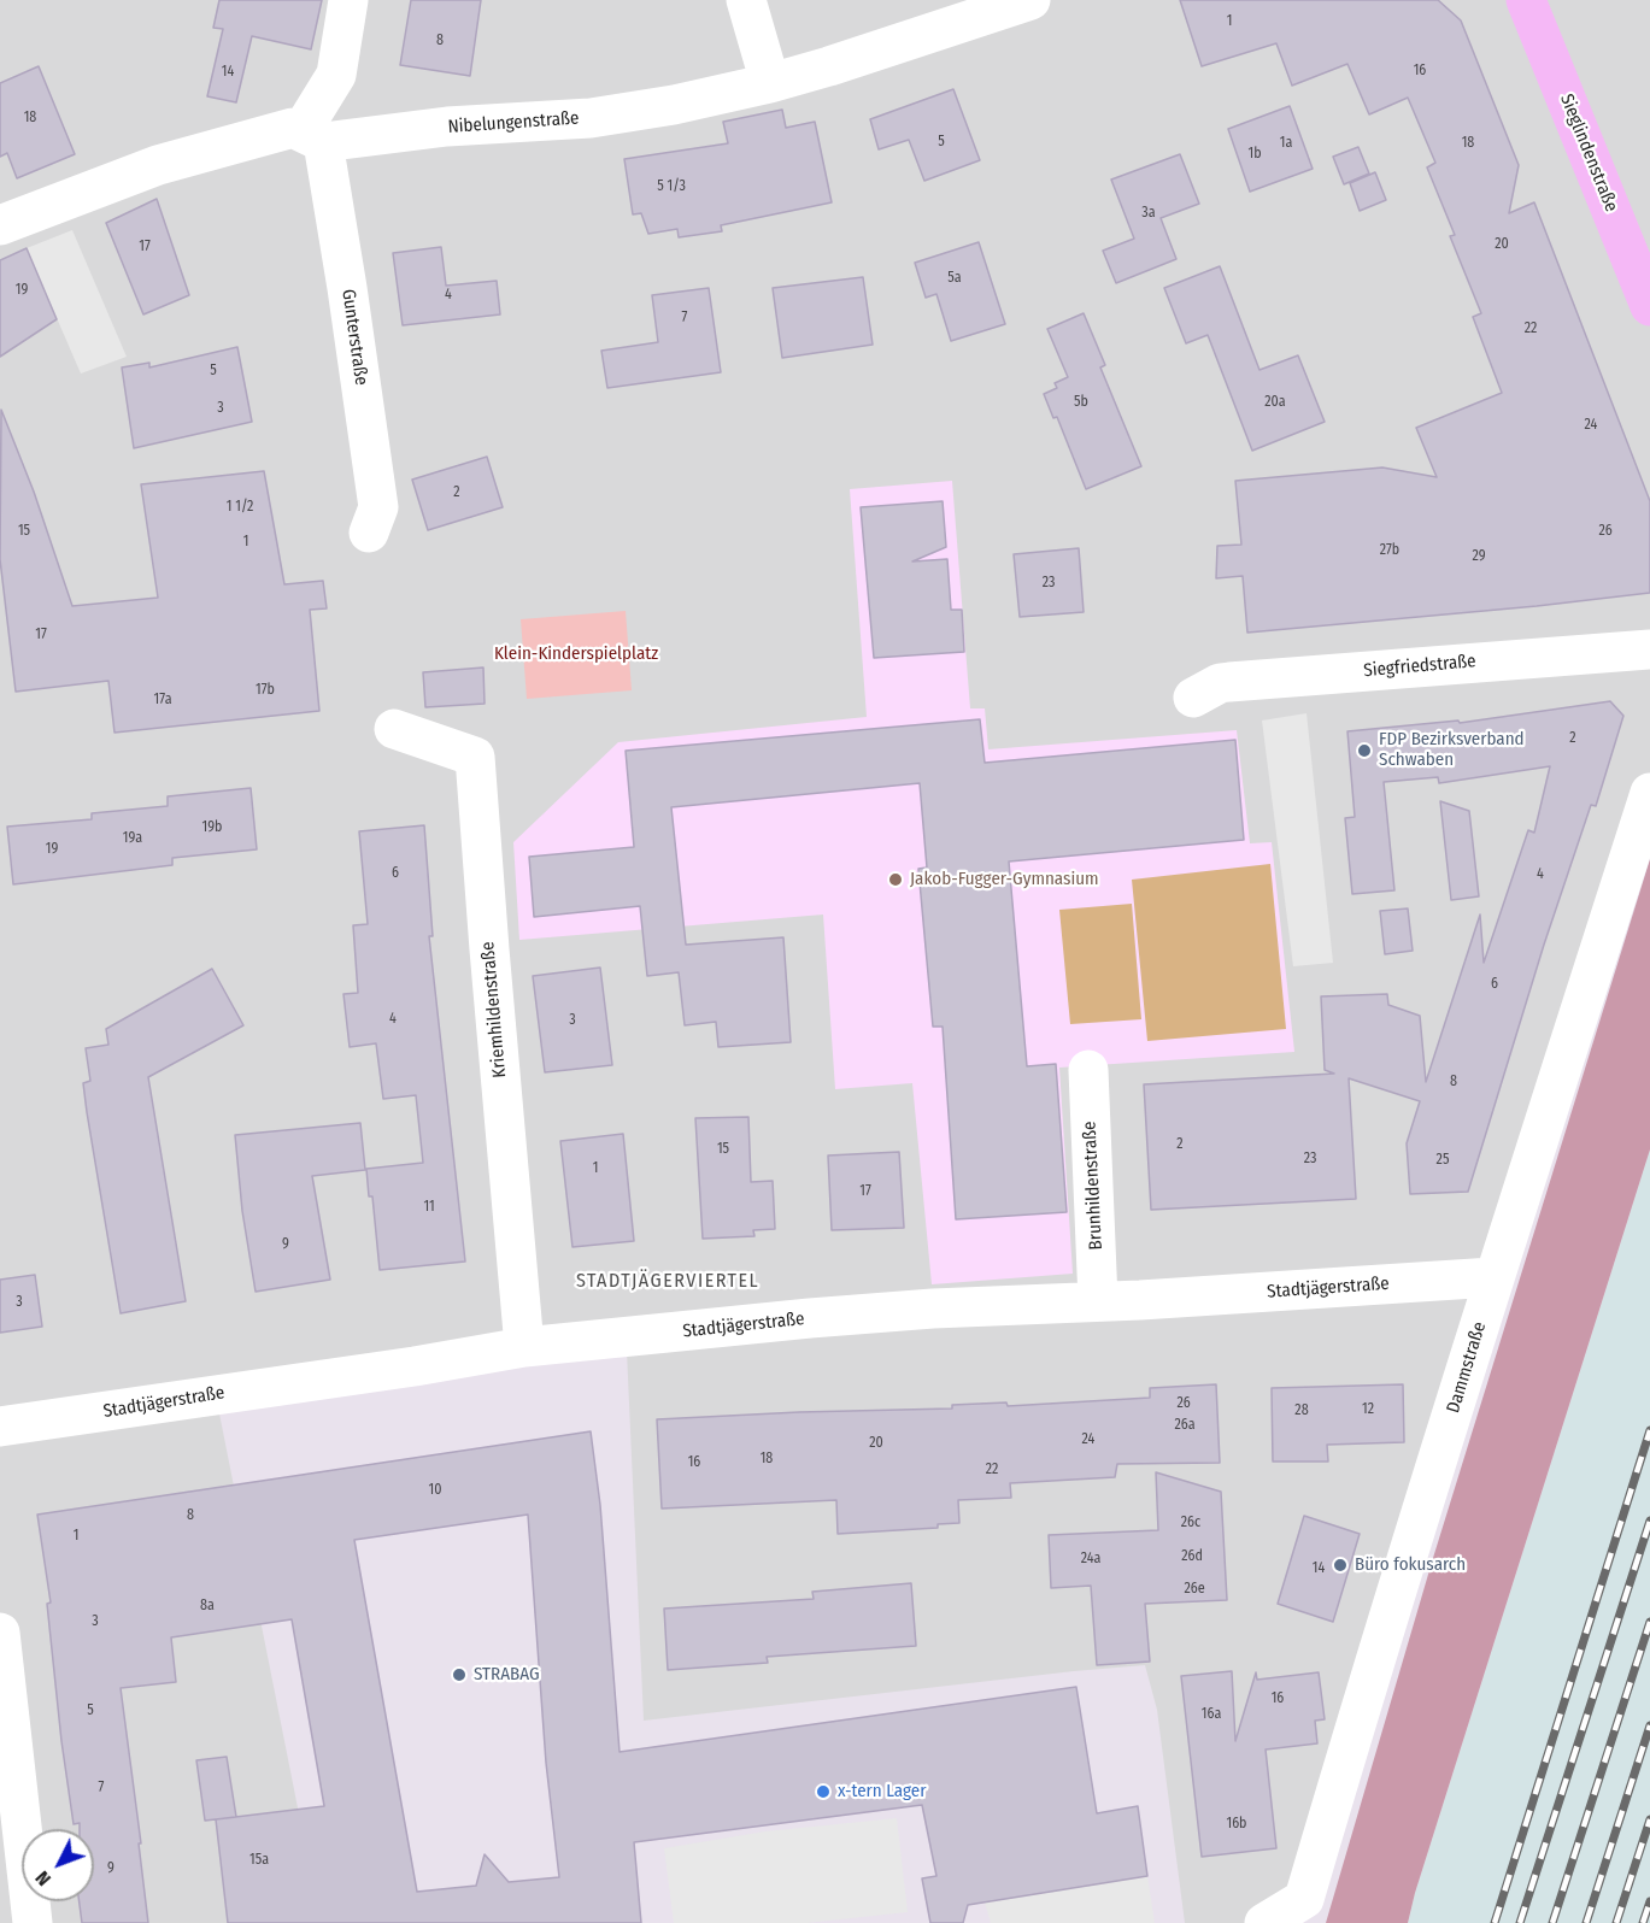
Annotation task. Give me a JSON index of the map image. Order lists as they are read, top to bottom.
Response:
{
  "streets": {
    "street": [
      "Nibelungenstraße",
      "Sieglindenstraße",
      "Gunterstraße",
      "Siegfriedstraße",
      "Kriemhildenstraße",
      "Brunhildenstraße",
      "Stadtjägerstraße",
      "Dammstraße"
    ]
  },
  "crossings": [
    ["Nibelungenstraße", "Gunterstraße"],
    ["Kriemhildenstraße", "Stadtjägerstraße"],
    ["Brunhildenstraße", "Stadtjägerstraße"],
    ["Stadtjägerstraße", "Dammstraße"]
  ],
  "districts": ["STADTJÄGERVIERTEL"],
  "parks": ["Klein-Kinderspielplatz"],
  "places": [
    "FDP Bezirksverband Schwaben",
    "Jakob-Fugger-Gymnasium",
    "Büro fokusarch",
    "STRABAG",
    "x-tern Lager"
  ],
  "house_numbers": [
    "1",
    "8",
    "16",
    "14",
    "18",
    "5",
    "1a",
    "18",
    "1b",
    "5 1/3",
    "3a",
    "20",
    "17",
    "5a",
    "19",
    "4",
    "7",
    "22",
    "5",
    "5b",
    "20a",
    "3",
    "24",
    "2",
    "1 1/2",
    "15",
    "26",
    "1",
    "27b",
    "29",
    "23",
    "17",
    "17b",
    "17a",
    "2",
    "19b",
    "19a",
    "19",
    "6",
    "4",
    "6",
    "4",
    "3",
    "8",
    "2",
    "15",
    "23",
    "25",
    "1",
    "17",
    "11",
    "9",
    "3",
    "26",
    "12",
    "28",
    "26a",
    "24",
    "20",
    "18",
    "16",
    "22",
    "10",
    "8",
    "26c",
    "1",
    "26d",
    "24a",
    "14",
    "26e",
    "8a",
    "3",
    "16",
    "5",
    "16a",
    "7",
    "16b",
    "15a",
    "9"
  ],
  "north": "bottom left"
}
